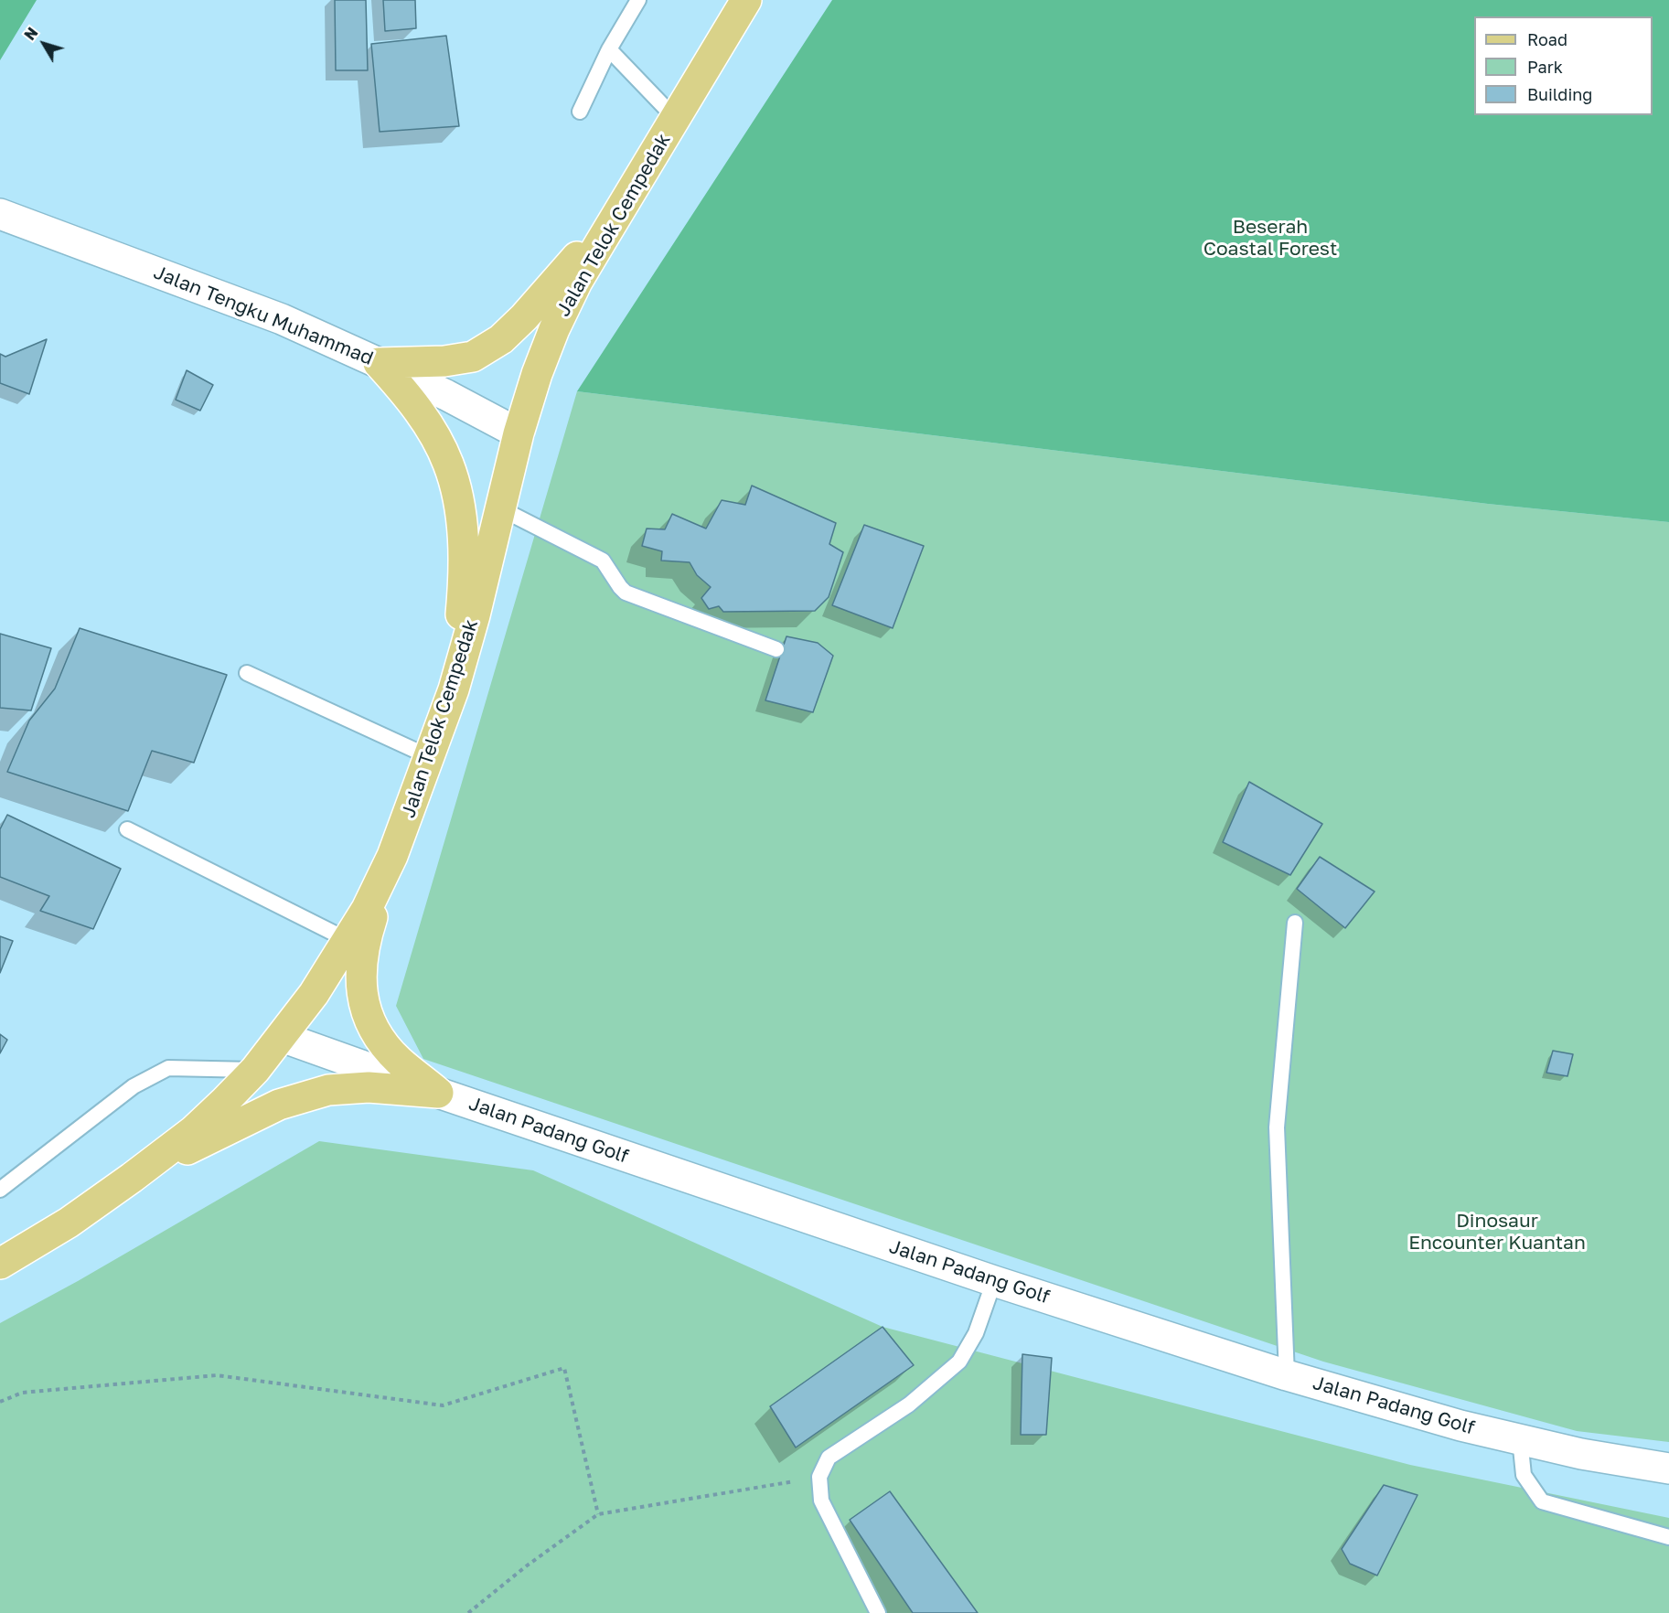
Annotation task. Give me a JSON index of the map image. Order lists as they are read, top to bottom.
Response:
{
  "streets": {
    "main road": ["Jalan Telok Cempedak"],
    "street": ["Jalan Tengku Muhammad", "Jalan Padang Golf"]
  },
  "crossings": [
    ["Jalan Telok Cempedak", "Jalan Tengku Muhammad"],
    ["Jalan Telok Cempedak", "Jalan Padang Golf"]
  ],
  "parks": ["Beserah Coastal Forest", "Dinosaur Encounter Kuantan"],
  "legend": ["Road", "Park", "Building"],
  "north": "top left"
}
